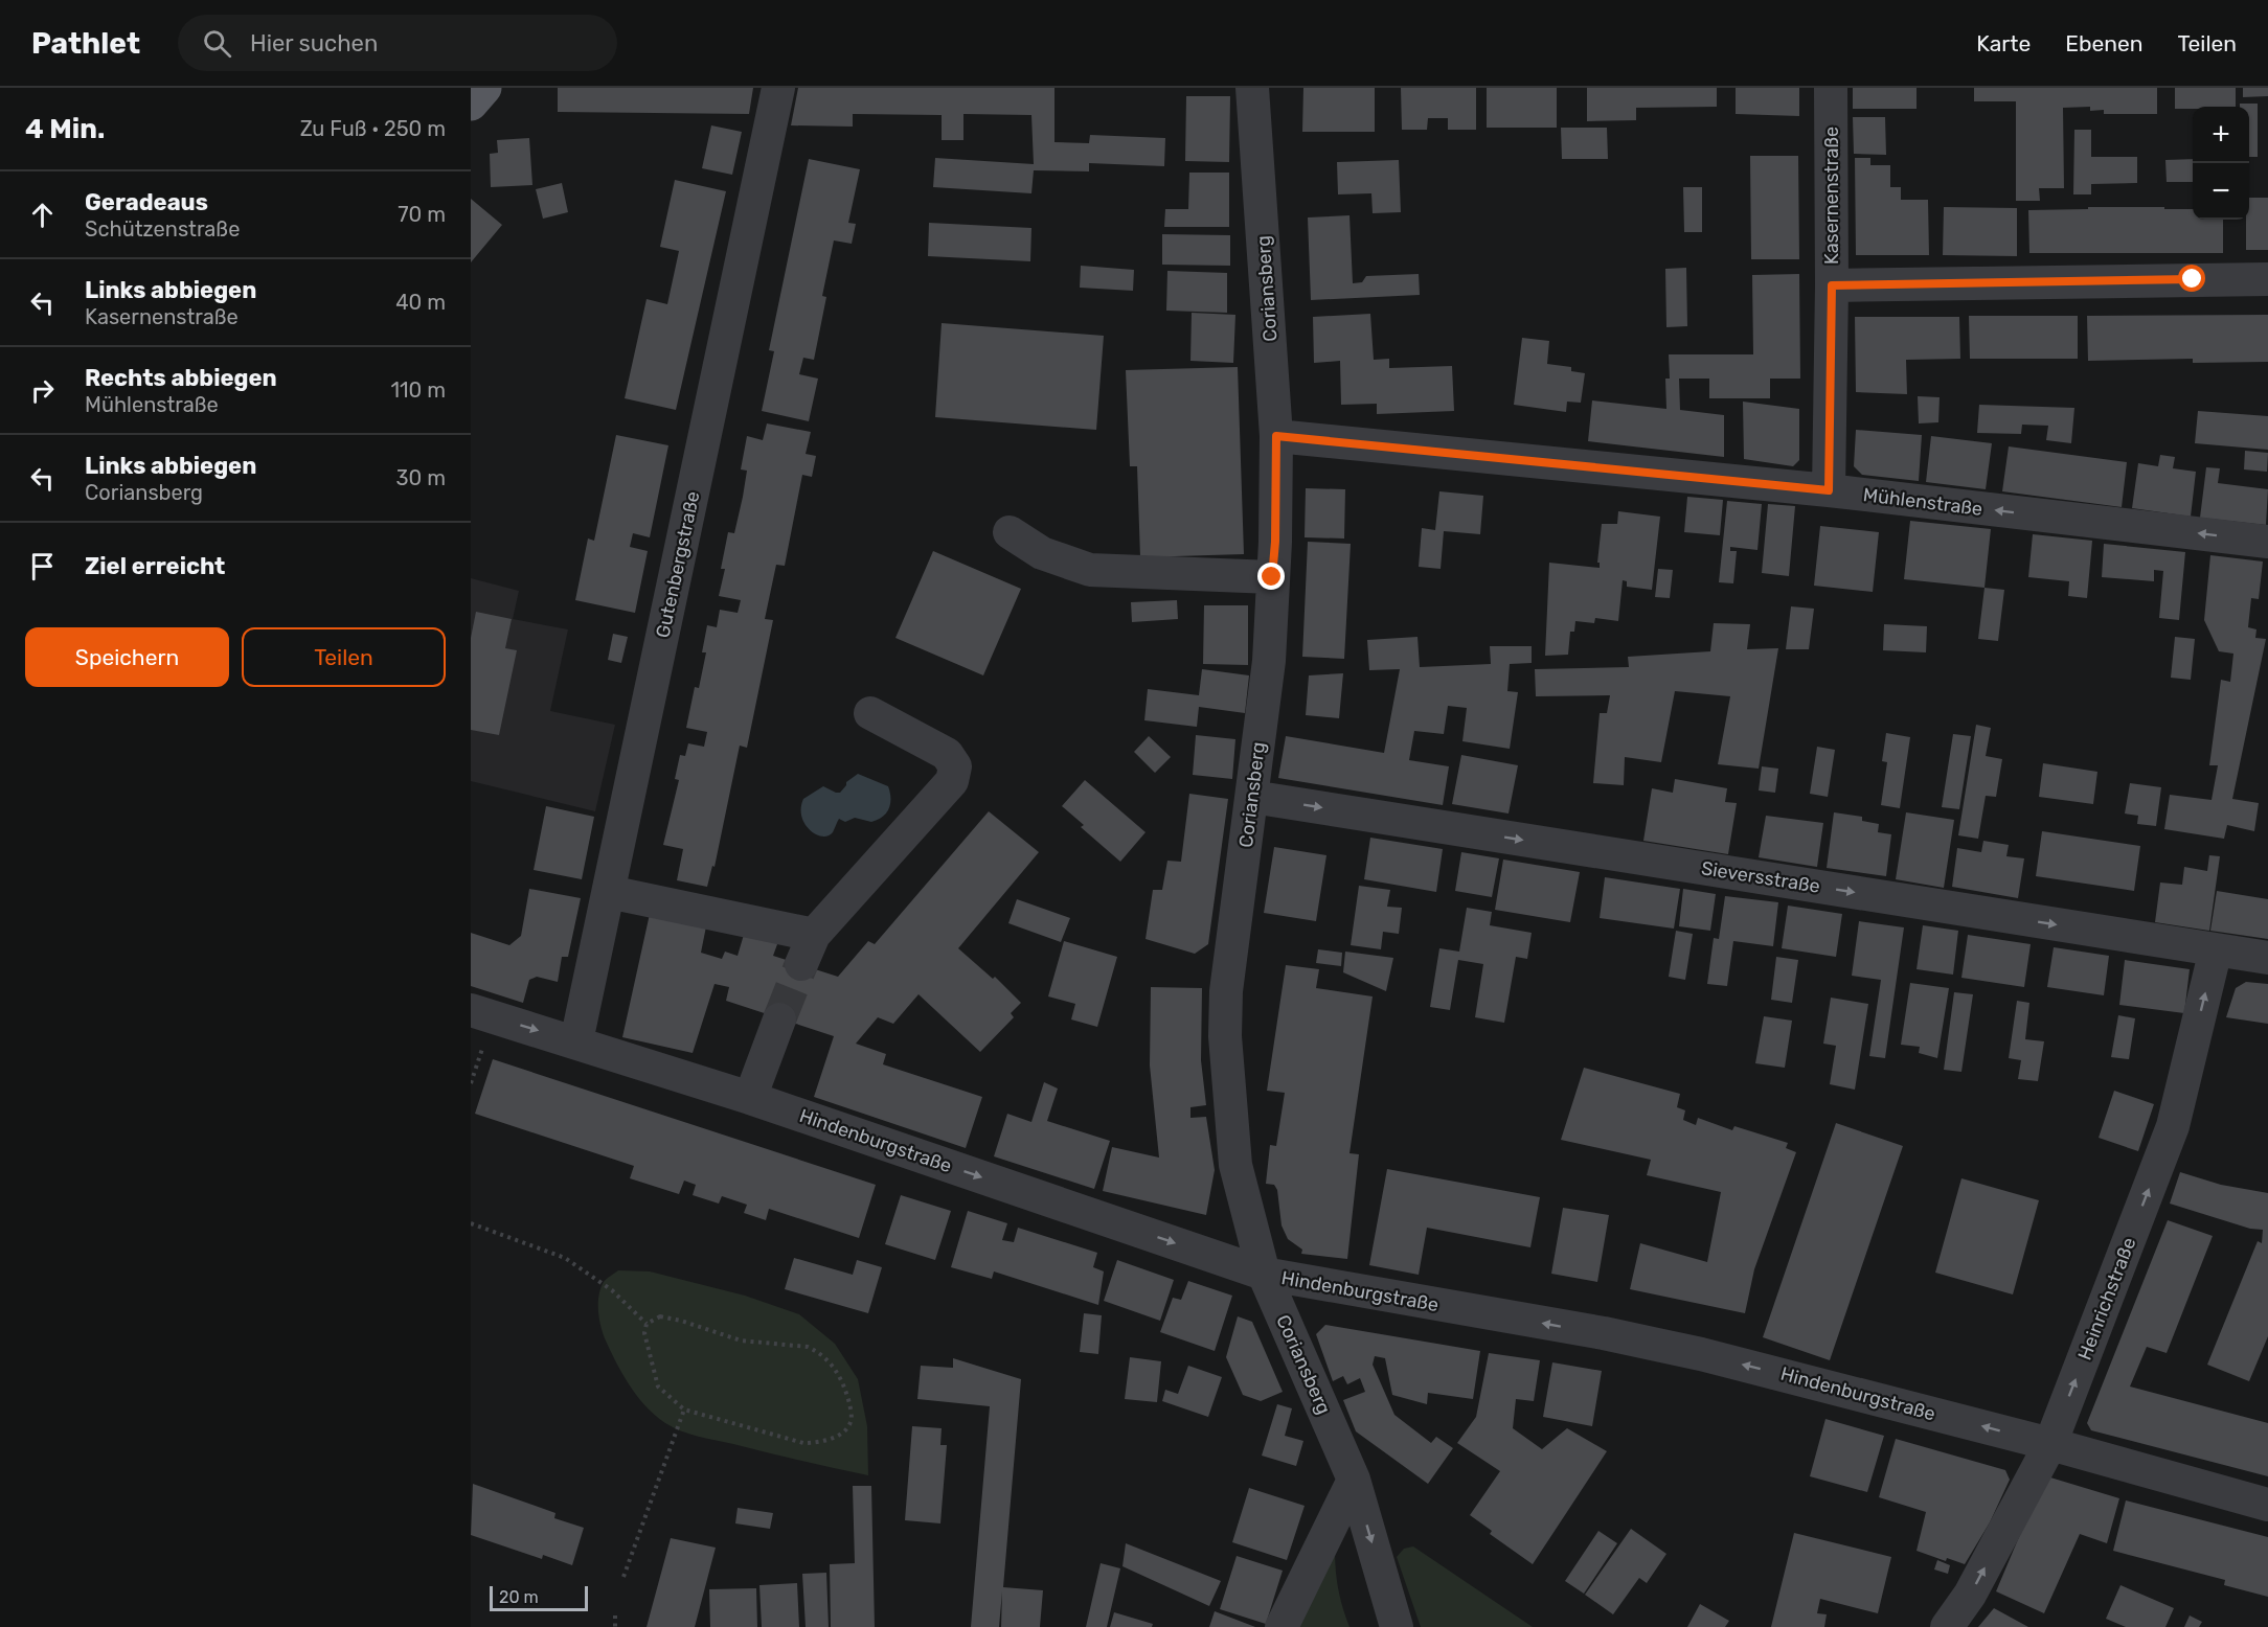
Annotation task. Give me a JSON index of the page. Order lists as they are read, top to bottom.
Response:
{
  "streets": {
    "street": [
      "Kasernenstraße",
      "Coriansberg",
      "Mühlenstraße",
      "Gutenbergstraße",
      "Sieversstraße",
      "Hindenburgstraße",
      "Heinrichstraße"
    ]
  },
  "crossings": [
    ["Kasernenstraße", "Mühlenstraße"],
    ["Coriansberg", "Mühlenstraße"],
    ["Coriansberg", "Sieversstraße"],
    ["Coriansberg", "Hindenburgstraße"],
    ["Gutenbergstraße", "Hindenburgstraße"],
    ["Sieversstraße", "Heinrichstraße"],
    ["Hindenburgstraße", "Heinrichstraße"]
  ],
  "one_way": ["Sieversstraße", "Heinrichstraße"],
  "scale_bar": "20 m",
  "page": {
    "header": "Pathlet",
    "search": "Hier suchen",
    "nav": ["Karte", "Ebenen", "Teilen"],
    "heading": ["4 Min.", "Zu Fuß · 250 m"],
    "map_buttons": ["+", "−"],
    "list": [
      ["Geradeaus", "Schützenstraße", "70 m"],
      ["Links abbiegen", "Kasernenstraße", "40 m"],
      ["Rechts abbiegen", "Mühlenstraße", "110 m"],
      ["Links abbiegen", "Coriansberg", "30 m"],
      "Ziel erreicht"
    ],
    "buttons": ["Speichern", "Teilen"],
    "scale": "20 m"
  }
}
